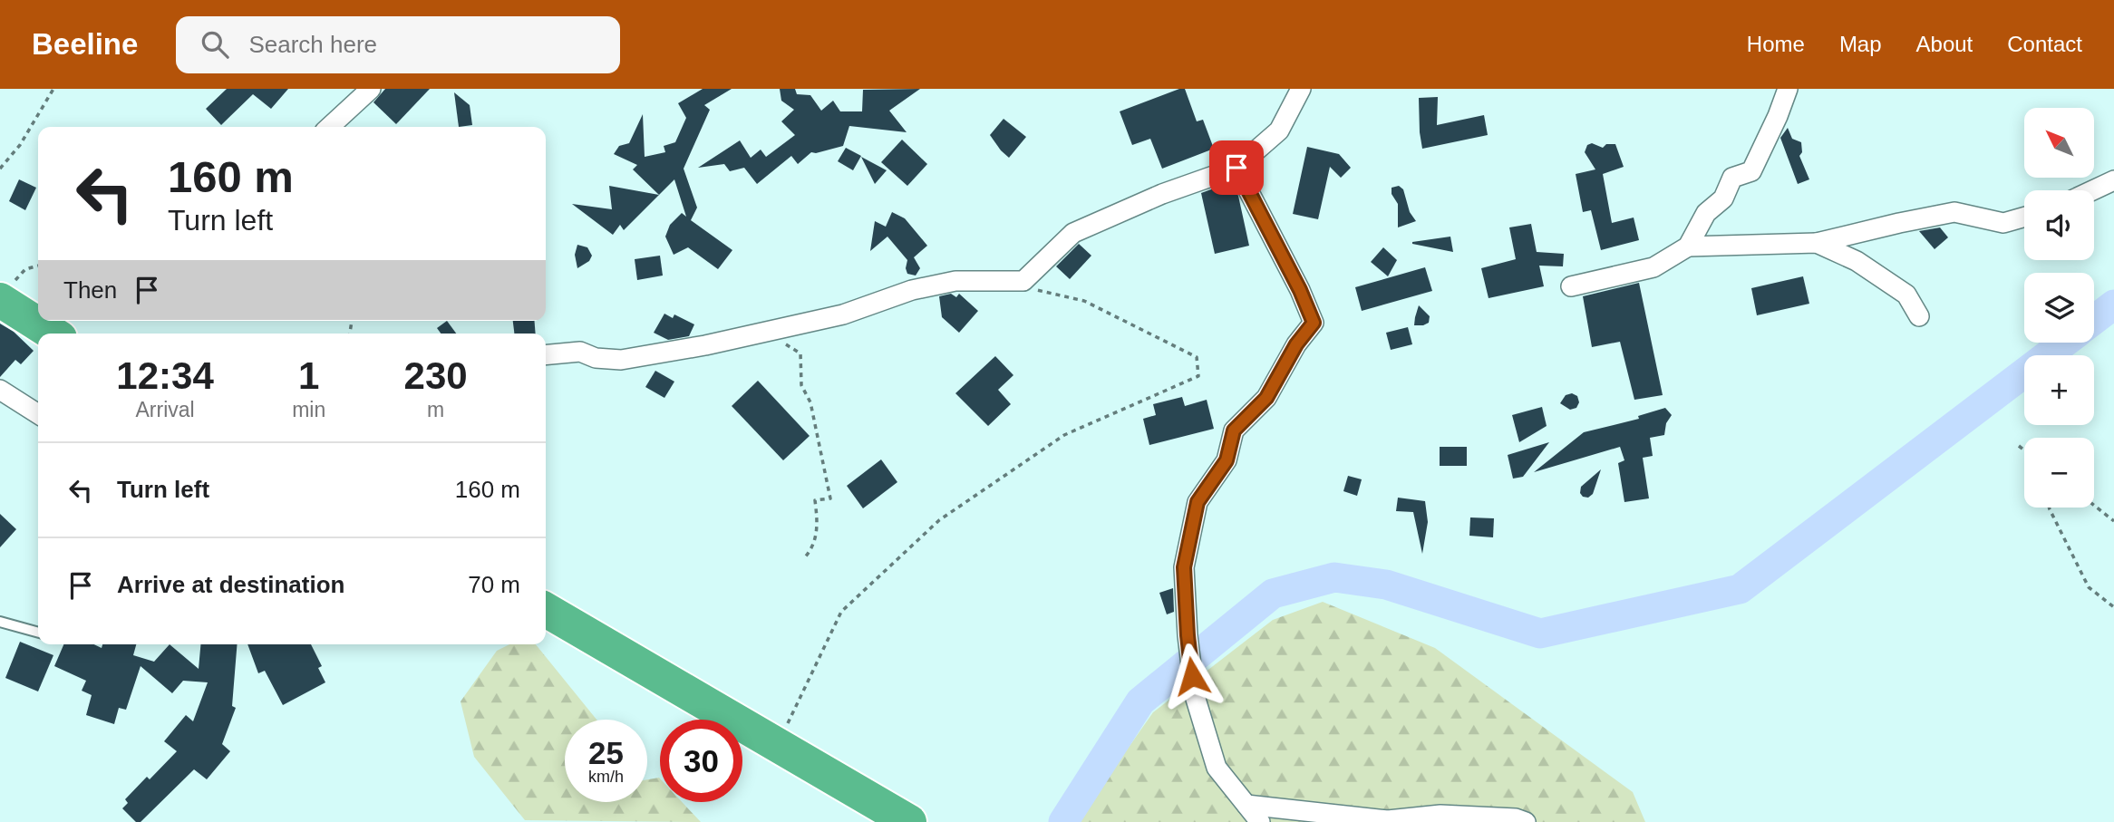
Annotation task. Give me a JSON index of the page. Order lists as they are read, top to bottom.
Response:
{
  "north": "top left",
  "page": {
    "header": "Beeline",
    "search": "Search here",
    "nav": [
      "Home",
      "Map",
      "About",
      "Contact"
    ],
    "map_buttons": ["+", "−"],
    "turn": ["160 m", "Turn left"],
    "then": "Then",
    "eta": [
      "12:34",
      "Arrival",
      "1",
      "min",
      "230",
      "m"
    ],
    "list": [
      {
        "name": "Turn left",
        "value": "160 m"
      },
      {
        "name": "Arrive at destination",
        "value": "70 m"
      }
    ],
    "speed": "25 km/h",
    "limit": "30"
  }
}
